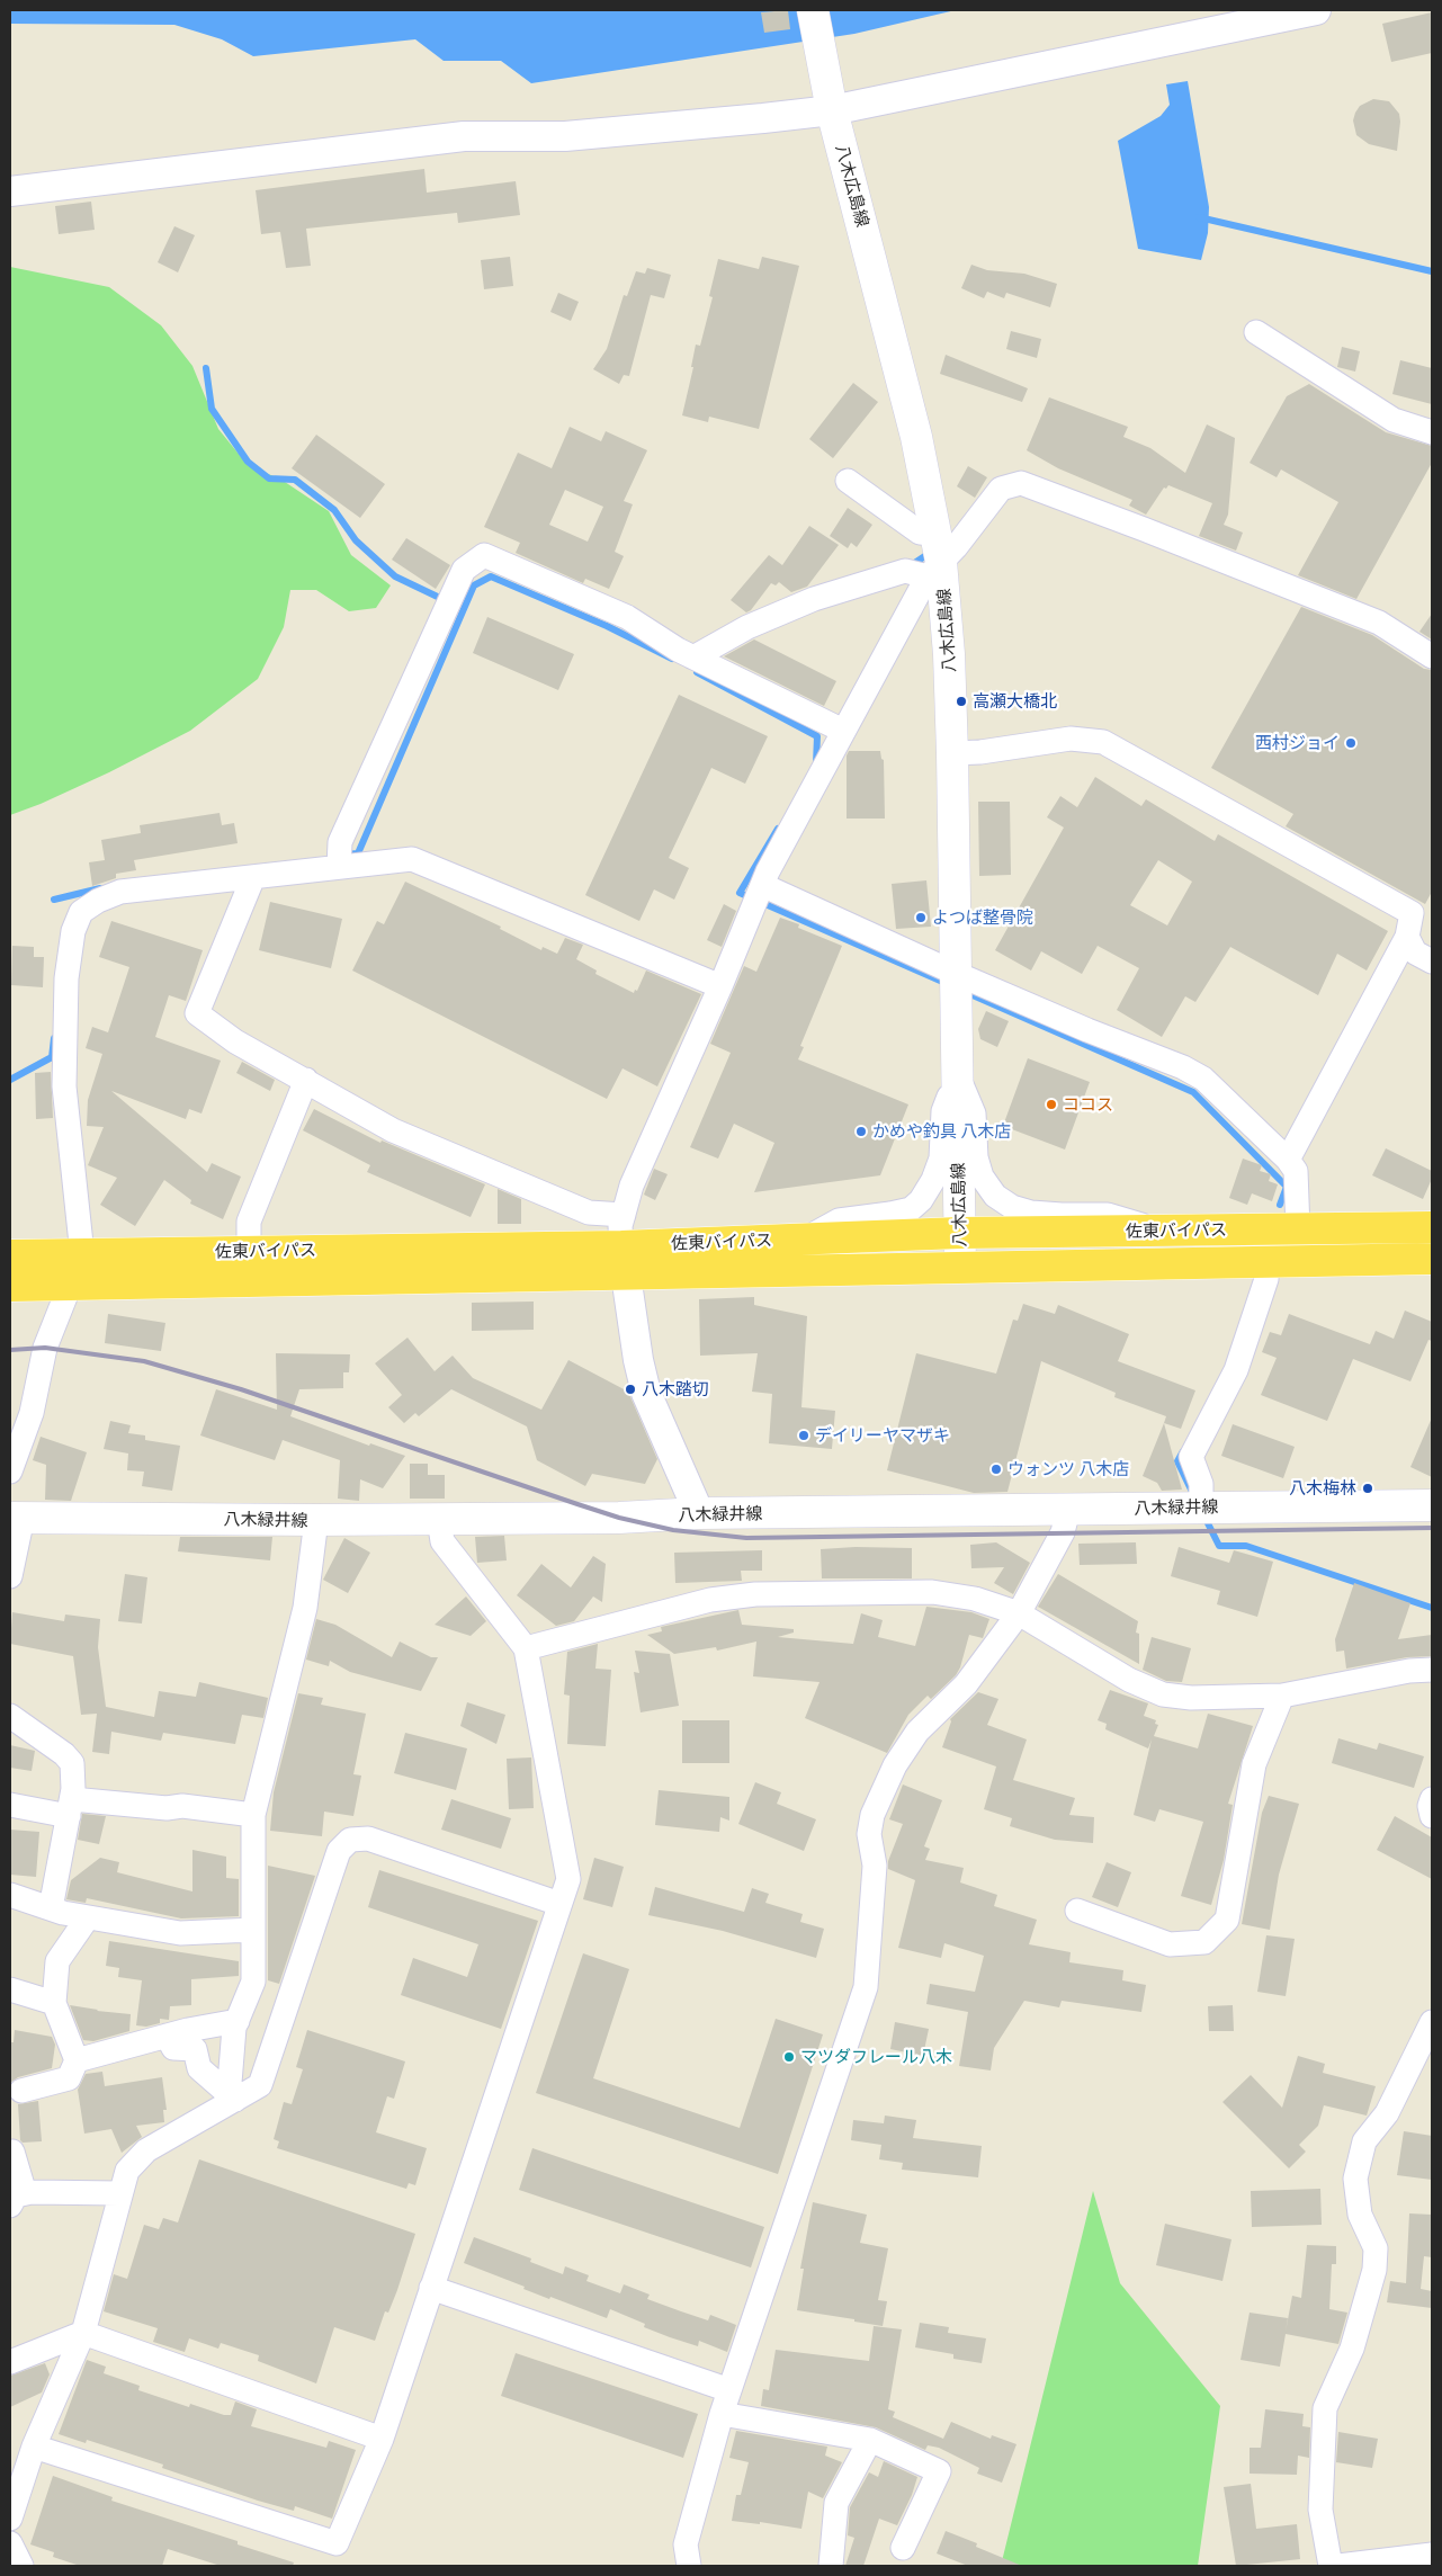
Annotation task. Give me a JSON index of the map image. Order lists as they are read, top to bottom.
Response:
{
  "streets": {
    "highway": ["佐東バイパス"],
    "main road": ["八木広島線", "八木緑井線"]
  },
  "crossings": [
    ["八木広島線", "佐東バイパス"]
  ],
  "places": [
    "高瀬大橋北",
    "西村ジョイ",
    "よつば整骨院",
    "ココス",
    "かめや釣具 八木店",
    "八木踏切",
    "デイリーヤマザキ",
    "ウォンツ 八木店",
    "八木梅林",
    "マツダフレール八木"
  ]
}
